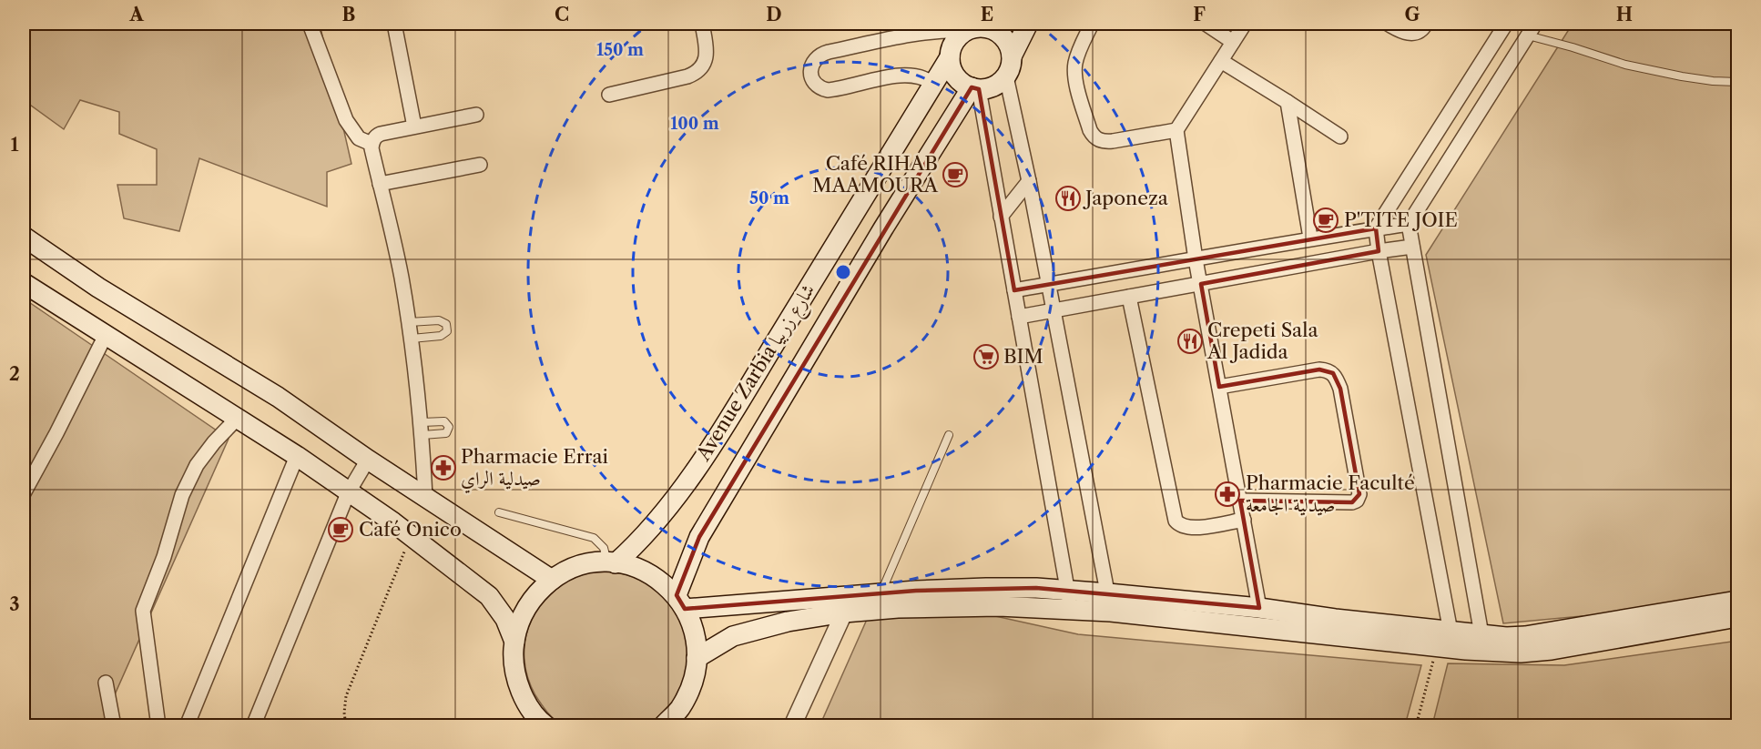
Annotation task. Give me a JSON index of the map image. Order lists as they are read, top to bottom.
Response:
{
  "streets": {
    "main road": ["Avenue Zarbia شارع زربيا"]
  },
  "places": {
    "cafe": ["Café RIHAB MAAMOURA", "P'TITE JOIE", "Café Onico"],
    "restaurant": ["Japoneza", "Crepeti Sala Al Jadida"],
    "supermarket": ["BIM"],
    "pharmacy": ["Pharmacie Errai صيدلية الراي", "Pharmacie Faculté صيدلية الجامعة"]
  },
  "grid": {
    "columns": [
      "A",
      "B",
      "C",
      "D",
      "E",
      "F",
      "G",
      "H"
    ],
    "rows": ["1", "2", "3"]
  },
  "rings": ["150 m", "100 m", "50 m"]
}
